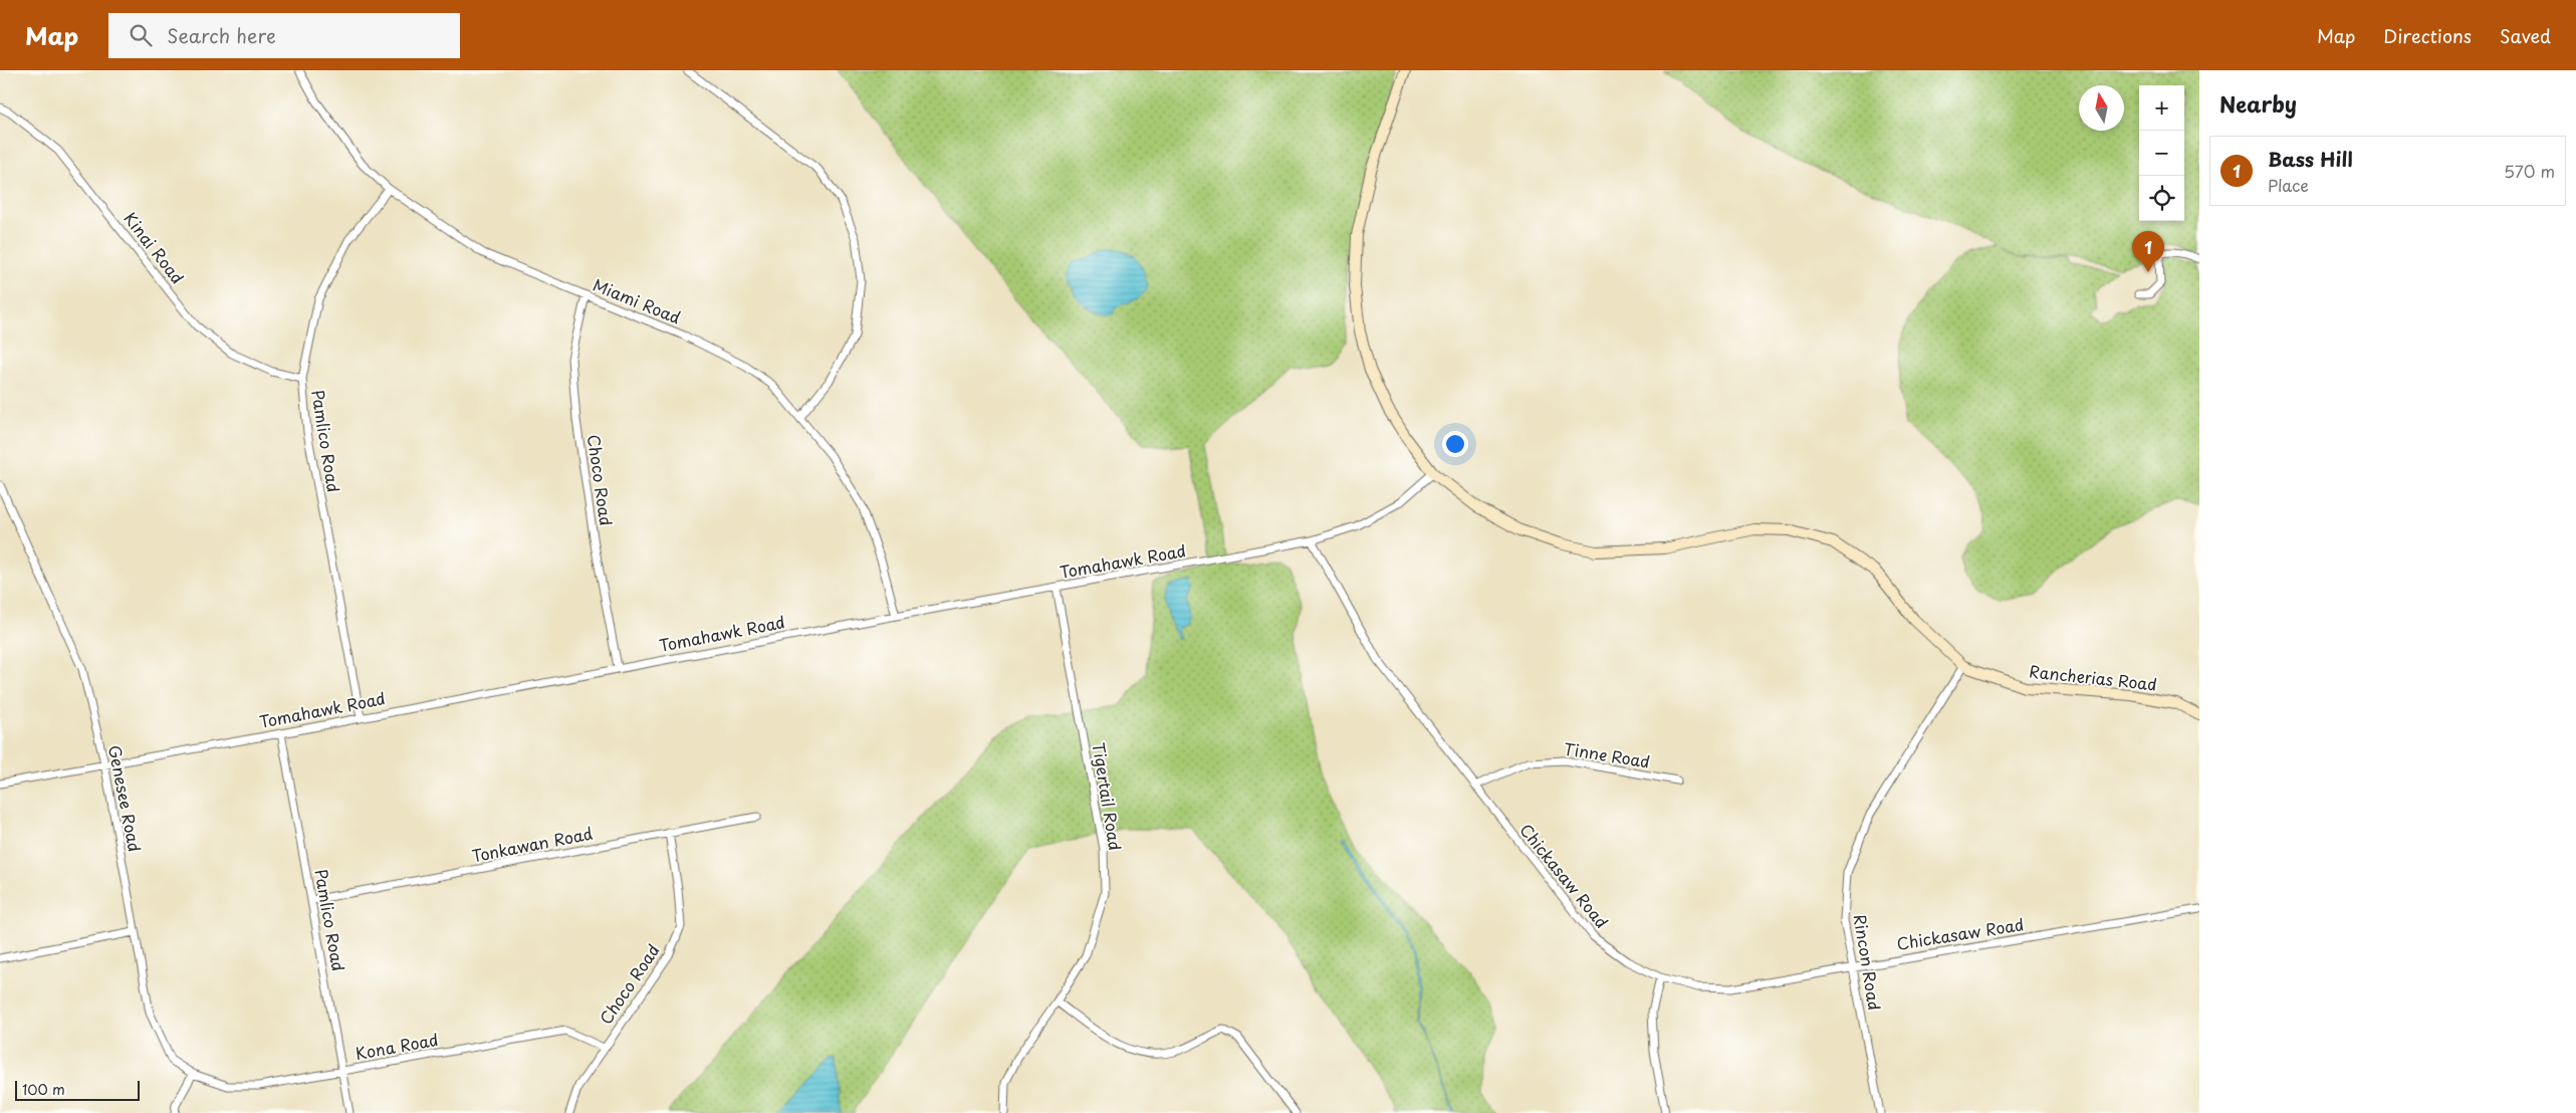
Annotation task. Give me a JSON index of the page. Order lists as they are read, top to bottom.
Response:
{
  "streets": {
    "street": [
      "Kinai Road",
      "Miami Road",
      "Pamlico Road",
      "Choco Road",
      "Tomahawk Road",
      "Rancherias Road",
      "Tinne Road",
      "Tigertail Road",
      "Genesee Road",
      "Tonkawan Road",
      "Chickasaw Road",
      "Rincon Road",
      "Kona Road"
    ]
  },
  "crossings": [
    ["Kinai Road", "Pamlico Road"],
    ["Miami Road", "Pamlico Road"],
    ["Miami Road", "Choco Road"],
    ["Miami Road", "Tomahawk Road"],
    ["Pamlico Road", "Tomahawk Road"],
    ["Pamlico Road", "Tonkawan Road"],
    ["Pamlico Road", "Kona Road"],
    ["Choco Road", "Tomahawk Road"],
    ["Choco Road", "Tonkawan Road"],
    ["Choco Road", "Kona Road"],
    ["Tomahawk Road", "Rancherias Road"],
    ["Tomahawk Road", "Tigertail Road"],
    ["Tomahawk Road", "Genesee Road"],
    ["Tomahawk Road", "Chickasaw Road"],
    ["Rancherias Road", "Rincon Road"],
    ["Tinne Road", "Chickasaw Road"],
    ["Genesee Road", "Kona Road"],
    ["Chickasaw Road", "Rincon Road"]
  ],
  "scale_bar": "100 m",
  "north": "top",
  "page": {
    "header": "Map",
    "search": "Search here",
    "nav": ["Map", "Directions", "Saved"],
    "heading": "Nearby",
    "map_buttons": ["+", "−"],
    "list": [
      {
        "mark": "1",
        "name": "Bass Hill",
        "note": "Place",
        "value": "570 m"
      }
    ],
    "pins": "1",
    "scale": "100 m"
  }
}
